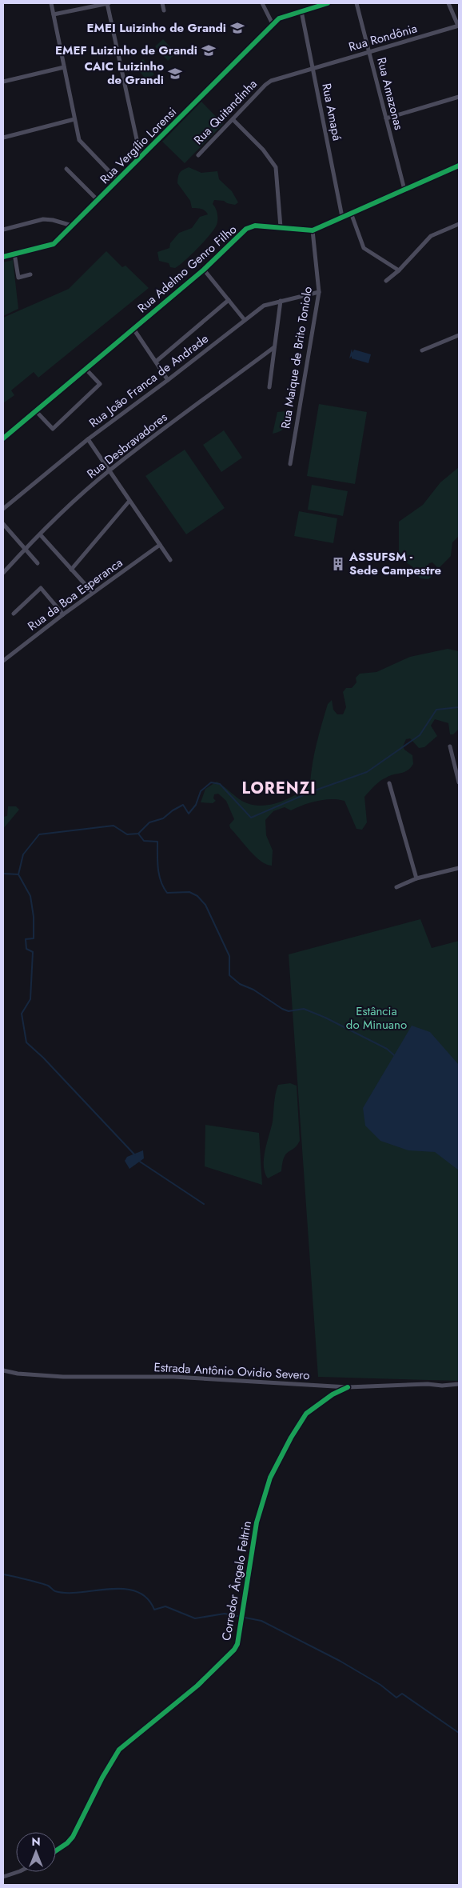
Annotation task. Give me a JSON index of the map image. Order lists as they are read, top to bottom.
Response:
{
  "streets": {
    "street": [
      "Rua Rondônia",
      "Rua Amazonas",
      "Rua Quitandinha",
      "Rua Amapá",
      "Rua Vergílio Lorensi",
      "Rua Adelmo Genro Filho",
      "Rua Maique de Brito Toniolo",
      "Rua João Franca de Andrade",
      "Rua Desbravadores",
      "Rua da Boa Esperanca",
      "Estrada Antônio Ovidio Severo",
      "Corredor Ângelo Feltrin"
    ]
  },
  "crossings": [
    ["Rua Rondônia", "Rua Amazonas"],
    ["Rua Rondônia", "Rua Quitandinha"],
    ["Rua Rondônia", "Rua Amapá"],
    ["Rua Quitandinha", "Rua Amapá"],
    ["Rua Adelmo Genro Filho", "Rua Maique de Brito Toniolo"],
    ["Rua Maique de Brito Toniolo", "Rua João Franca de Andrade"],
    ["Estrada Antônio Ovidio Severo", "Corredor Ângelo Feltrin"]
  ],
  "districts": ["LORENZI"],
  "parks": ["Estância do Minuano"],
  "places": {
    "school or university": ["EMEI Luizinho de Grandi", "EMEF Luizinho de Grandi", "CAIC Luizinho de Grandi"],
    "building": ["ASSUFSM - Sede Campestre"]
  },
  "north": "top"
}
